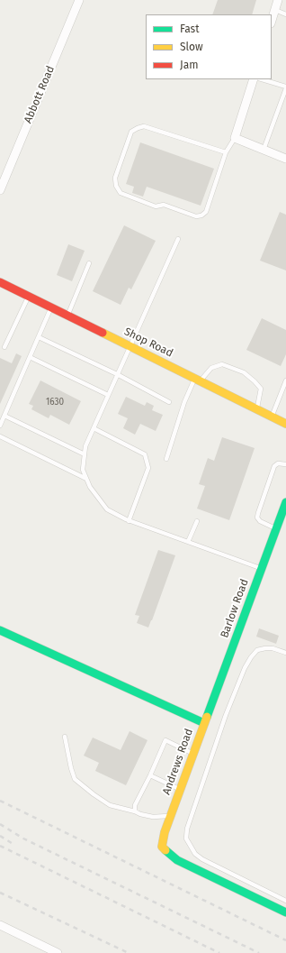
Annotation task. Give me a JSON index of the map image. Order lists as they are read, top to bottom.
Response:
{
  "streets": {
    "street": [
      "Abbott Road",
      "Shop Road",
      "Barlow Road",
      "Andrews Road"
    ]
  },
  "crossings": [
    ["Barlow Road", "Andrews Road"]
  ],
  "house_numbers": ["1630"],
  "legend": ["Fast", "Slow", "Jam"]
}
